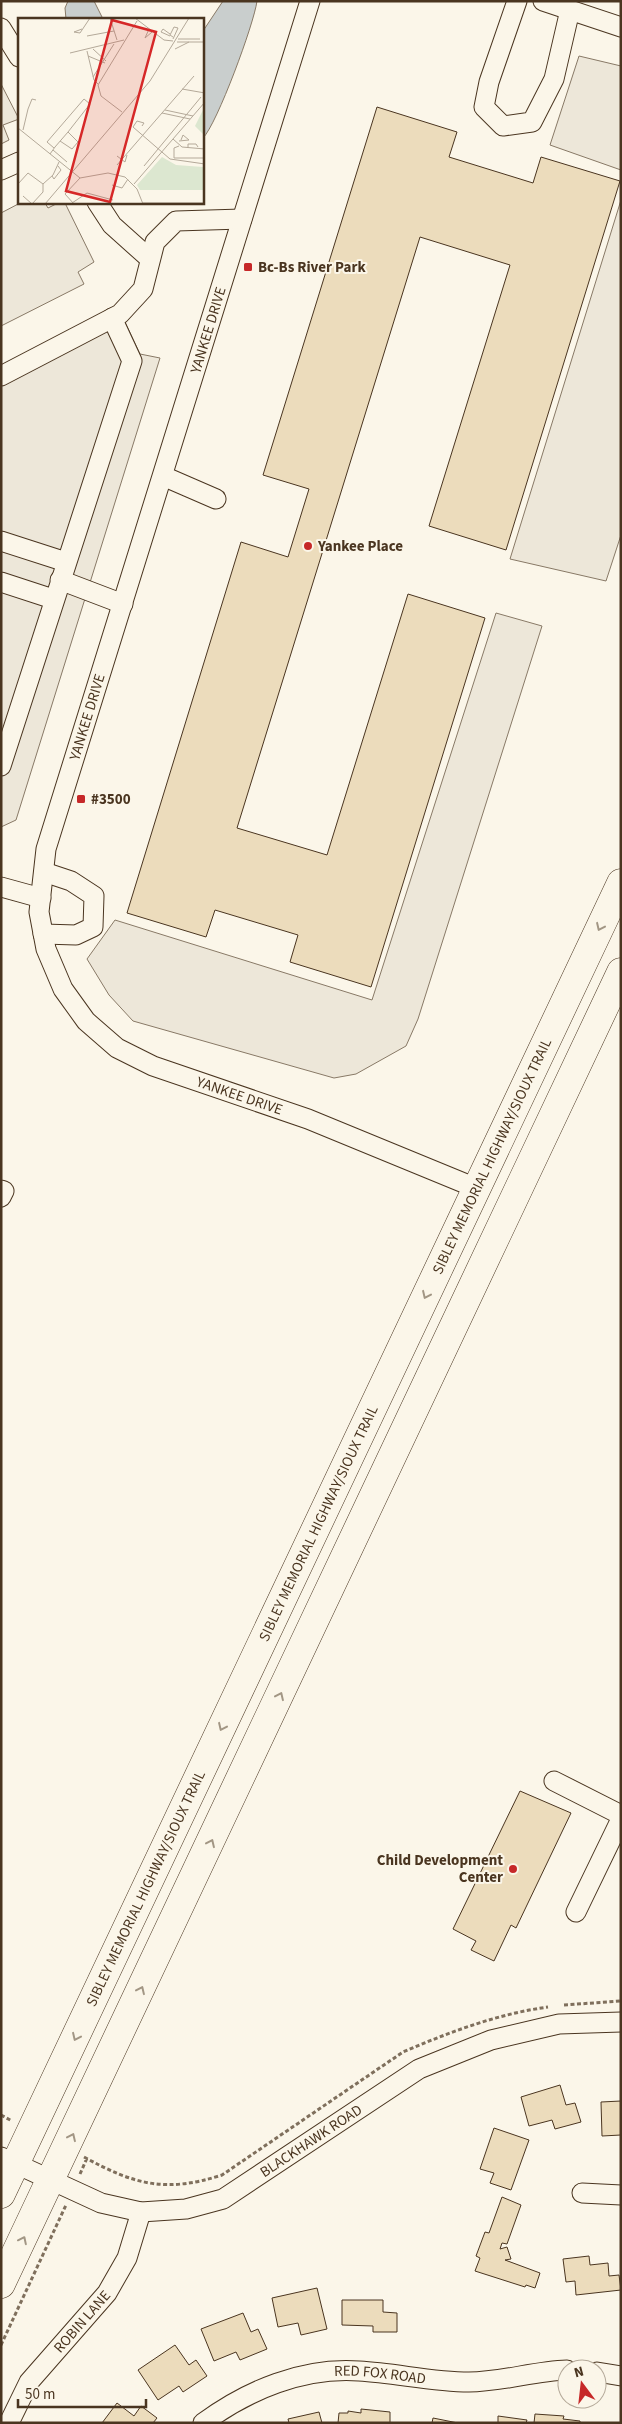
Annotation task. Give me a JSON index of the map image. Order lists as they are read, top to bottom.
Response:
{
  "streets": {
    "highway": ["SIBLEY MEMORIAL HIGHWAY/SIOUX TRAIL"],
    "street": [
      "YANKEE DRIVE",
      "BLACKHAWK ROAD",
      "ROBIN LANE",
      "RED FOX ROAD"
    ]
  },
  "crossings": [
    ["YANKEE DRIVE", "SIBLEY MEMORIAL HIGHWAY/SIOUX TRAIL"],
    ["SIBLEY MEMORIAL HIGHWAY/SIOUX TRAIL", "BLACKHAWK ROAD"],
    ["BLACKHAWK ROAD", "ROBIN LANE"]
  ],
  "places": {
    "transit": ["Bc-Bs River Park", "#3500"],
    "other": ["Yankee Place", "Child Development Center"]
  },
  "scale_bar": "50 m",
  "north": "top"
}
